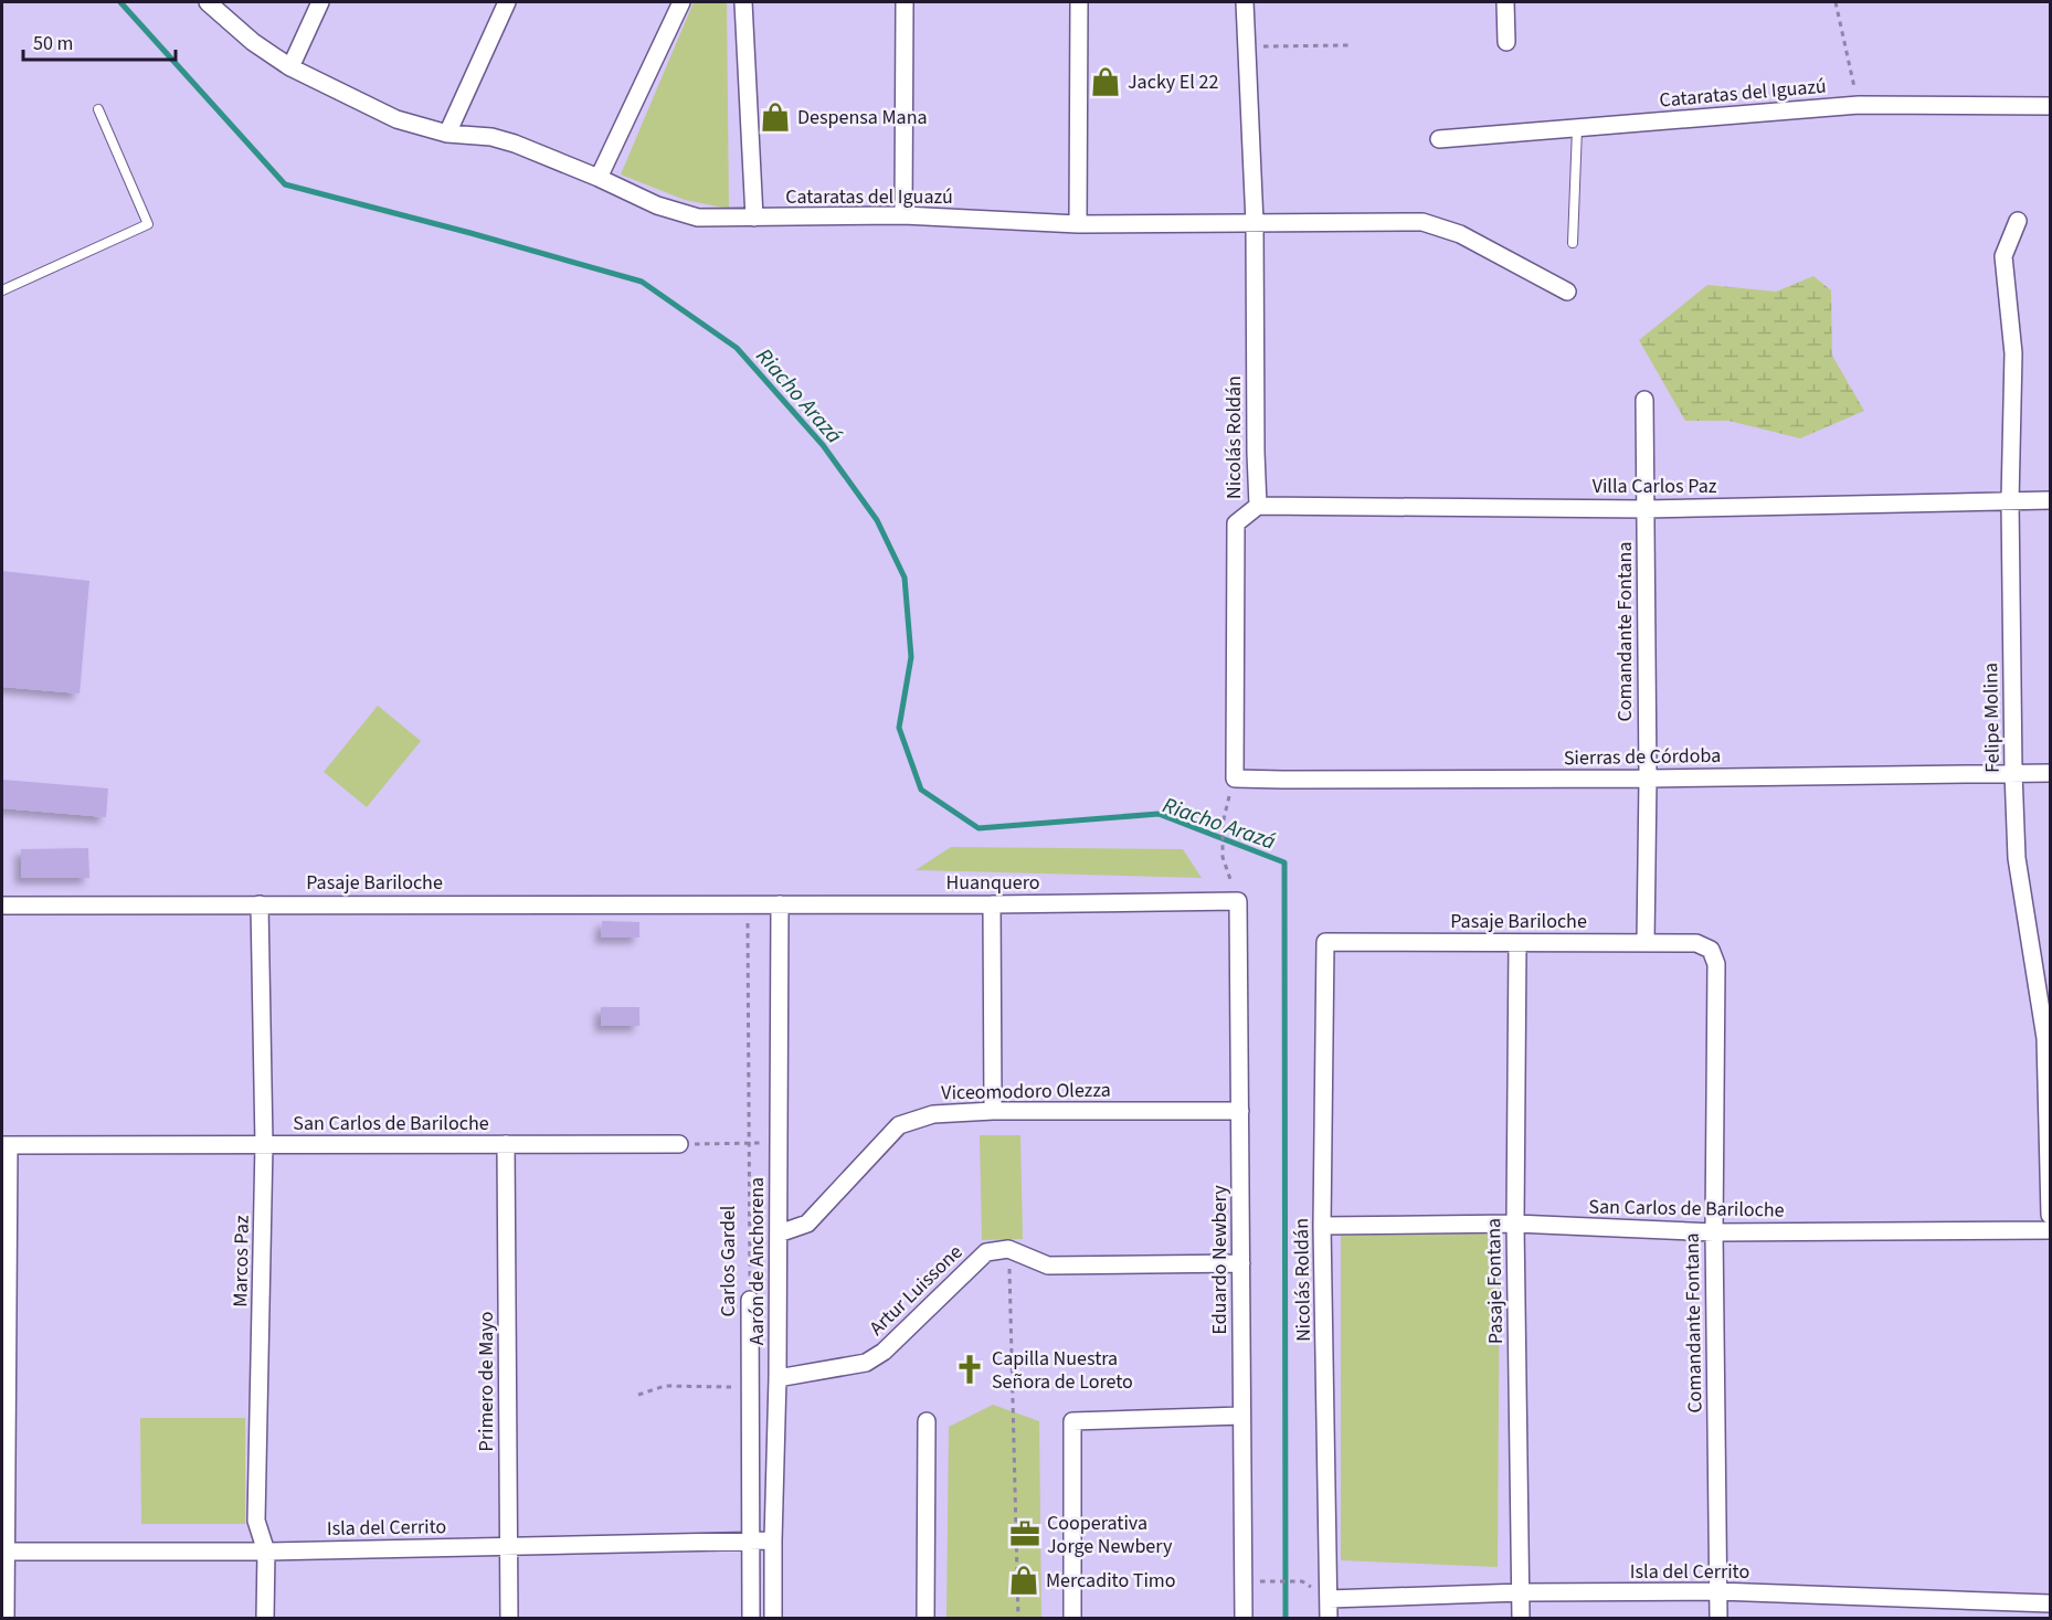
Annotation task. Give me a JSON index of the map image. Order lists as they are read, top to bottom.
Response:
{
  "streets": {
    "street": [
      "Cataratas del Iguazú",
      "Nicolás Roldán",
      "Villa Carlos Paz",
      "Comandante Fontana",
      "Felipe Molina",
      "Sierras de Córdoba",
      "Pasaje Bariloche",
      "Huanquero",
      "Viceomodoro Olezza",
      "San Carlos de Bariloche",
      "Eduardo Newbery",
      "Marcos Paz",
      "Carlos Gardel",
      "Aarón de Anchorena",
      "Pasaje Fontana",
      "Artur Luissone",
      "Primero de Mayo",
      "Isla del Cerrito"
    ]
  },
  "crossings": [
    ["Cataratas del Iguazú", "Nicolás Roldán"],
    ["Nicolás Roldán", "Villa Carlos Paz"],
    ["Nicolás Roldán", "Sierras de Córdoba"],
    ["Nicolás Roldán", "Pasaje Bariloche"],
    ["Nicolás Roldán", "San Carlos de Bariloche"],
    ["Nicolás Roldán", "Isla del Cerrito"],
    ["Villa Carlos Paz", "Comandante Fontana"],
    ["Villa Carlos Paz", "Felipe Molina"],
    ["Comandante Fontana", "Sierras de Córdoba"],
    ["Comandante Fontana", "Pasaje Bariloche"],
    ["Comandante Fontana", "San Carlos de Bariloche"],
    ["Comandante Fontana", "Isla del Cerrito"],
    ["Felipe Molina", "Sierras de Córdoba"],
    ["Pasaje Bariloche", "Huanquero"],
    ["Pasaje Bariloche", "Marcos Paz"],
    ["Pasaje Bariloche", "Carlos Gardel"],
    ["Pasaje Bariloche", "Pasaje Fontana"],
    ["Huanquero", "Eduardo Newbery"],
    ["Huanquero", "Carlos Gardel"],
    ["Huanquero", "Aarón de Anchorena"],
    ["Viceomodoro Olezza", "Eduardo Newbery"],
    ["Viceomodoro Olezza", "Aarón de Anchorena"],
    ["San Carlos de Bariloche", "Marcos Paz"],
    ["San Carlos de Bariloche", "Pasaje Fontana"],
    ["San Carlos de Bariloche", "Primero de Mayo"],
    ["Marcos Paz", "Isla del Cerrito"],
    ["Carlos Gardel", "Isla del Cerrito"],
    ["Aarón de Anchorena", "Artur Luissone"],
    ["Aarón de Anchorena", "Isla del Cerrito"],
    ["Pasaje Fontana", "Isla del Cerrito"],
    ["Primero de Mayo", "Isla del Cerrito"]
  ],
  "water": ["Riacho Arazá"],
  "places": {
    "shop": ["Jacky El 22", "Despensa Mana", "Mercadito Timo"],
    "church": ["Capilla Nuestra Señora de Loreto"],
    "office": ["Cooperativa Jorge Newbery"]
  },
  "scale_bar": "50 m"
}
